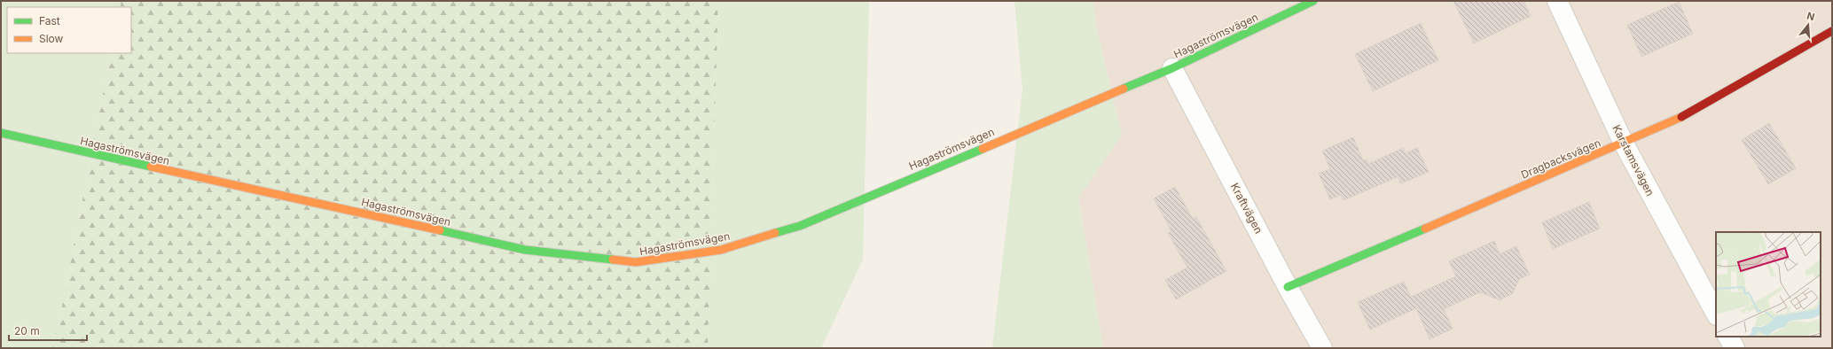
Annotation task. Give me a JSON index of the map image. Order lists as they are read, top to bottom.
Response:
{
  "streets": {
    "street": [
      "Hagaströmsvägen",
      "Dragbacksvägen",
      "Karstamsvägen",
      "Kraftvägen"
    ]
  },
  "crossings": [
    ["Hagaströmsvägen", "Kraftvägen"],
    ["Dragbacksvägen", "Karstamsvägen"],
    ["Dragbacksvägen", "Kraftvägen"]
  ],
  "legend": ["Fast", "Slow"],
  "scale_bar": "20 m",
  "north": "top"
}
